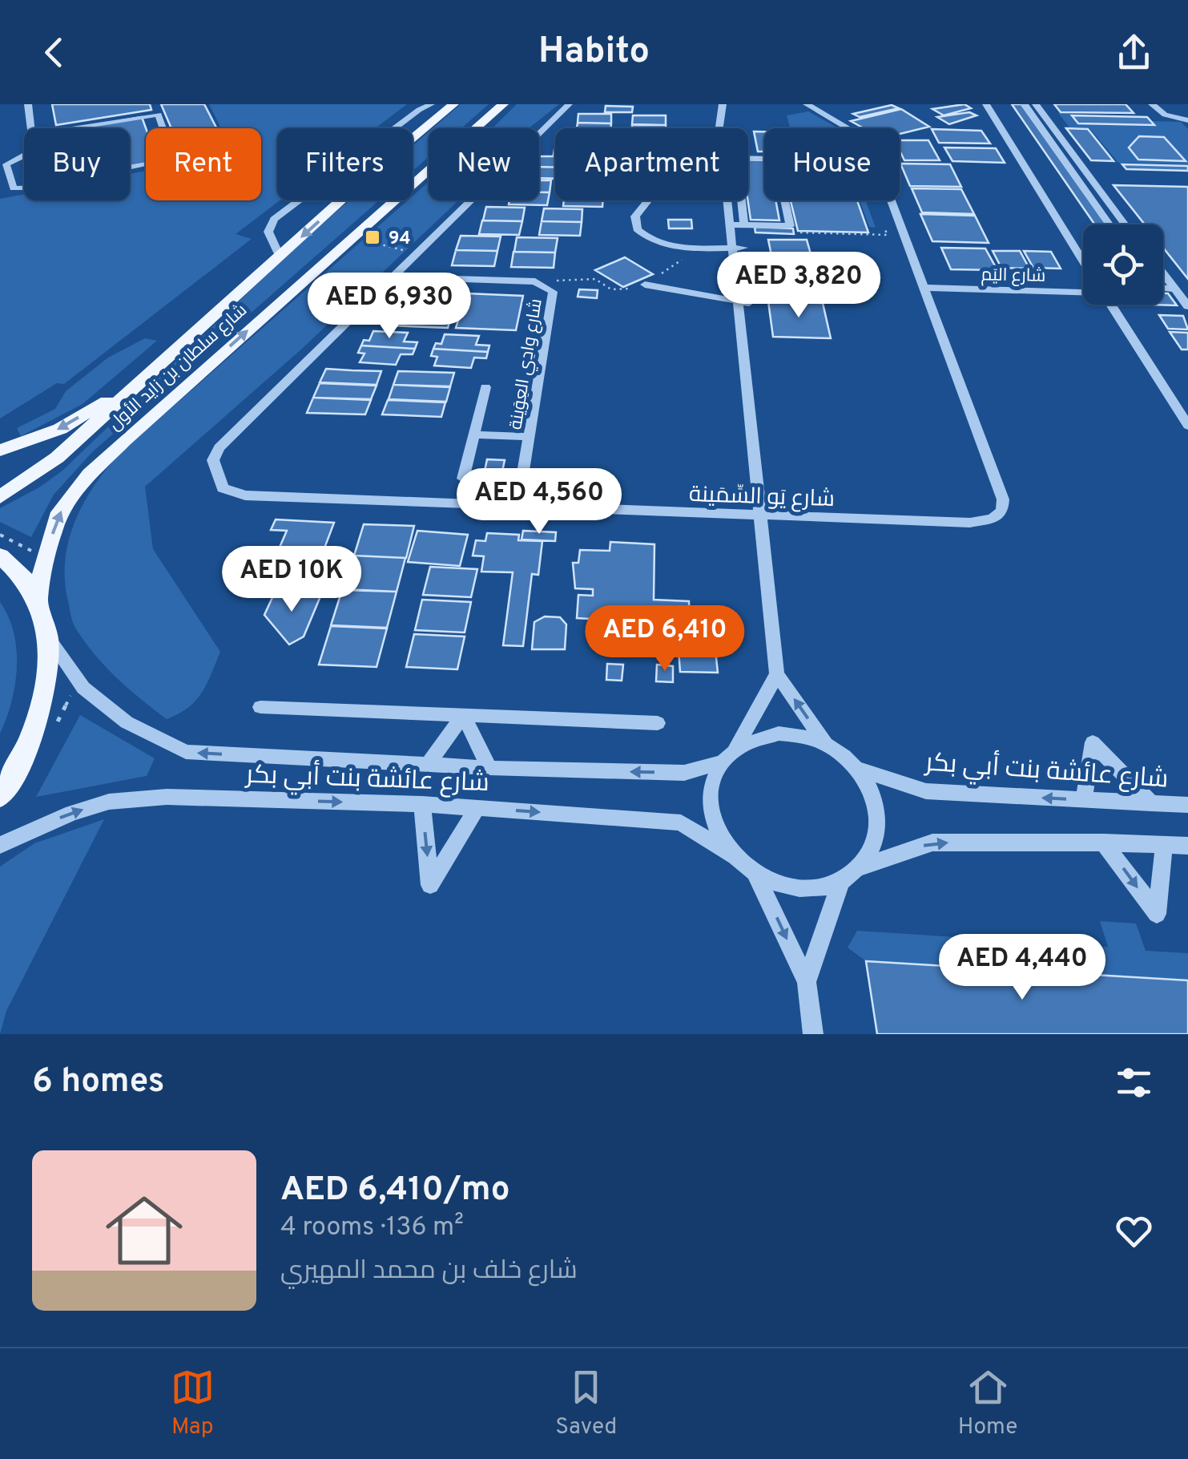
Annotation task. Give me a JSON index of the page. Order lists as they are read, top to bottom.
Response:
{
  "streets": {
    "main road": ["شارع سلطان بن زايد الأول"],
    "street": [
      "شارع اليَم",
      "شارع وادِي العِوَينة",
      "شارع يَو السِّمَينة",
      "شارع عائشة بنت أبي بكر"
    ]
  },
  "crossings": [
    ["شارع اليَم", "شارع يَو السِّمَينة"],
    ["شارع وادِي العِوَينة", "شارع يَو السِّمَينة"]
  ],
  "places": {
    "transit": ["94"]
  },
  "page": {
    "header": "Habito",
    "chip": [
      "Buy",
      "Rent",
      "Filters",
      "New",
      "Apartment",
      "House"
    ],
    "price": [
      "AED 3,820",
      "AED 6,930",
      "AED 4,560",
      "AED 10K",
      "AED 6,410",
      "AED 4,440"
    ],
    "heading": "6 homes",
    "list": [
      {
        "name": "AED 6,410/mo",
        "note": "4 rooms · 136 m² · شارع خلف بن محمد المهيري"
      }
    ],
    "tabs": ["Map", "Saved", "Home"]
  }
}
